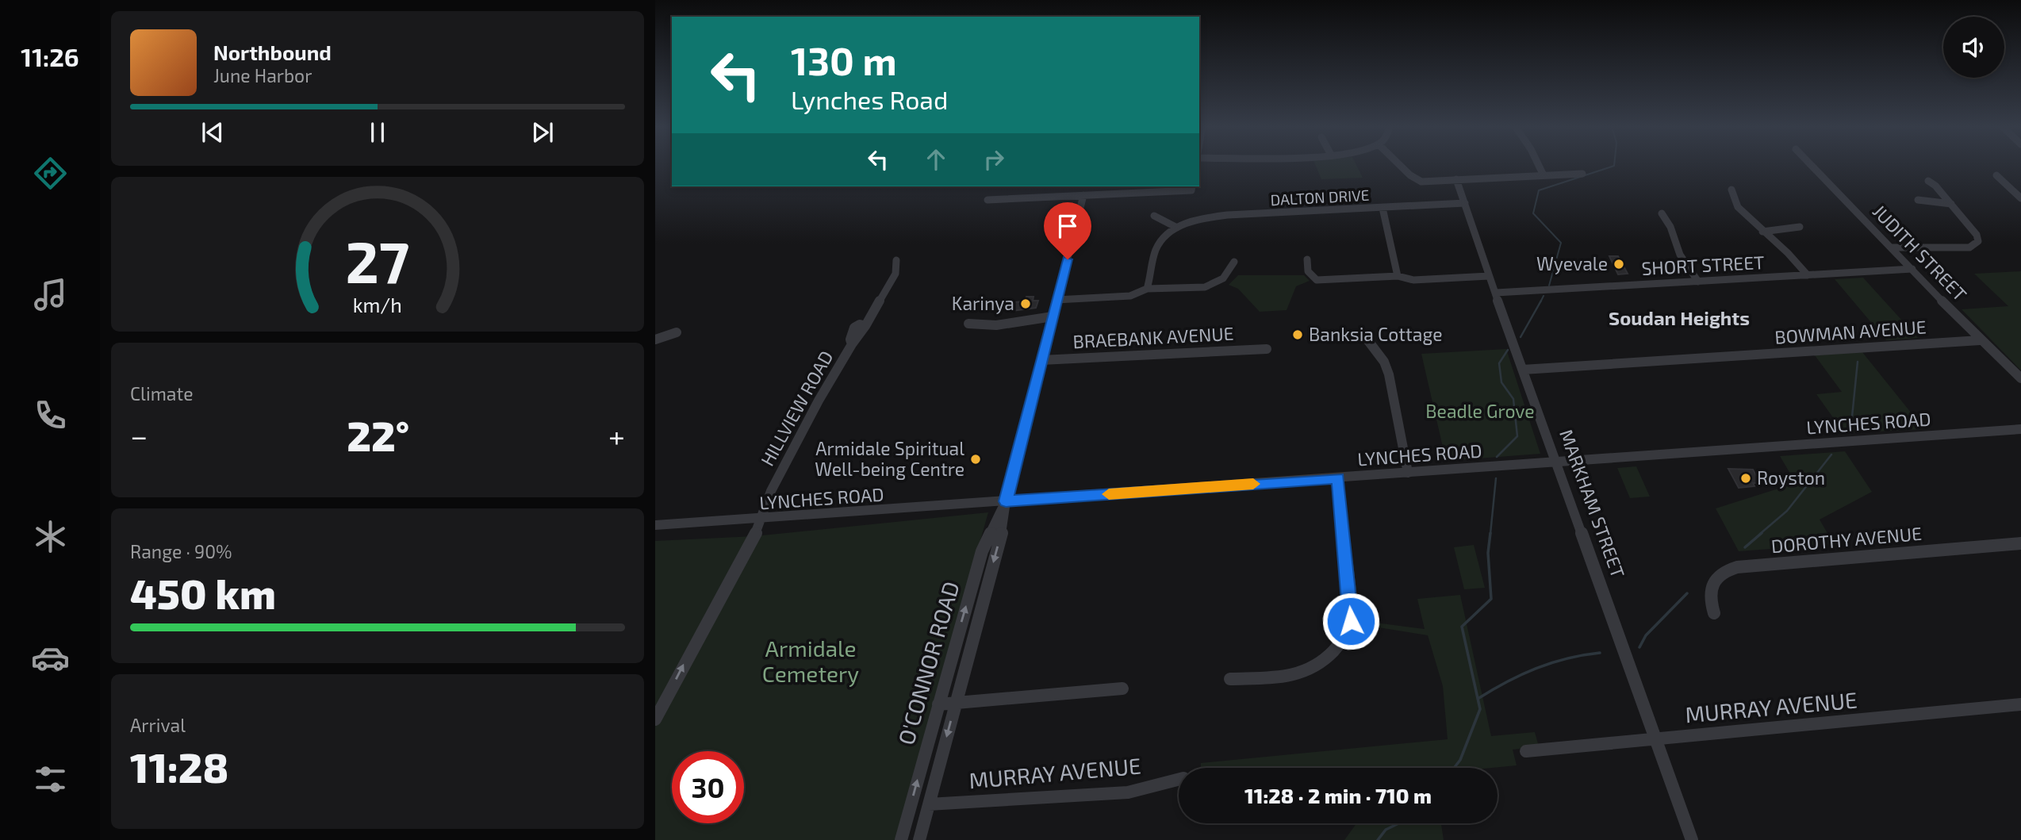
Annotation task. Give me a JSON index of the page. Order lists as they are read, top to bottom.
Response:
{
  "streets": {
    "street": [
      "DALTON DRIVE",
      "JUDITH STREET",
      "SHORT STREET",
      "BOWMAN AVENUE",
      "BRAEBANK AVENUE",
      "HILLVIEW ROAD",
      "LYNCHES ROAD",
      "MARKHAM STREET",
      "DOROTHY AVENUE",
      "O'CONNOR ROAD",
      "MURRAY AVENUE"
    ]
  },
  "crossings": [
    ["DALTON DRIVE", "MARKHAM STREET"],
    ["JUDITH STREET", "SHORT STREET"],
    ["JUDITH STREET", "BOWMAN AVENUE"],
    ["SHORT STREET", "MARKHAM STREET"],
    ["BOWMAN AVENUE", "MARKHAM STREET"],
    ["BRAEBANK AVENUE", "O'CONNOR ROAD"],
    ["HILLVIEW ROAD", "LYNCHES ROAD"],
    ["LYNCHES ROAD", "MARKHAM STREET"],
    ["LYNCHES ROAD", "O'CONNOR ROAD"],
    ["MARKHAM STREET", "MURRAY AVENUE"],
    ["O'CONNOR ROAD", "MURRAY AVENUE"]
  ],
  "one_way": ["HILLVIEW ROAD"],
  "districts": ["Soudan Heights"],
  "parks": ["Beadle Grove", "Armidale Cemetery"],
  "places": [
    "Wyevale",
    "Karinya",
    "Banksia Cottage",
    "Armidale Spiritual Well-being Centre",
    "Royston"
  ],
  "page": {
    "tabs": "11:26",
    "turn": ["130 m", "Lynches Road"],
    "song": ["Northbound", "June Harbor"],
    "tile": [
      "Climate",
      ["Range · 90%", "450 km"],
      ["Arrival", "11:28"]
    ],
    "heat": ["−", "22°", "+"],
    "limit": "30",
    "trip": "11:28 · 2 min · 710 m",
    "gauge": ["27", "km/h"]
  }
}
